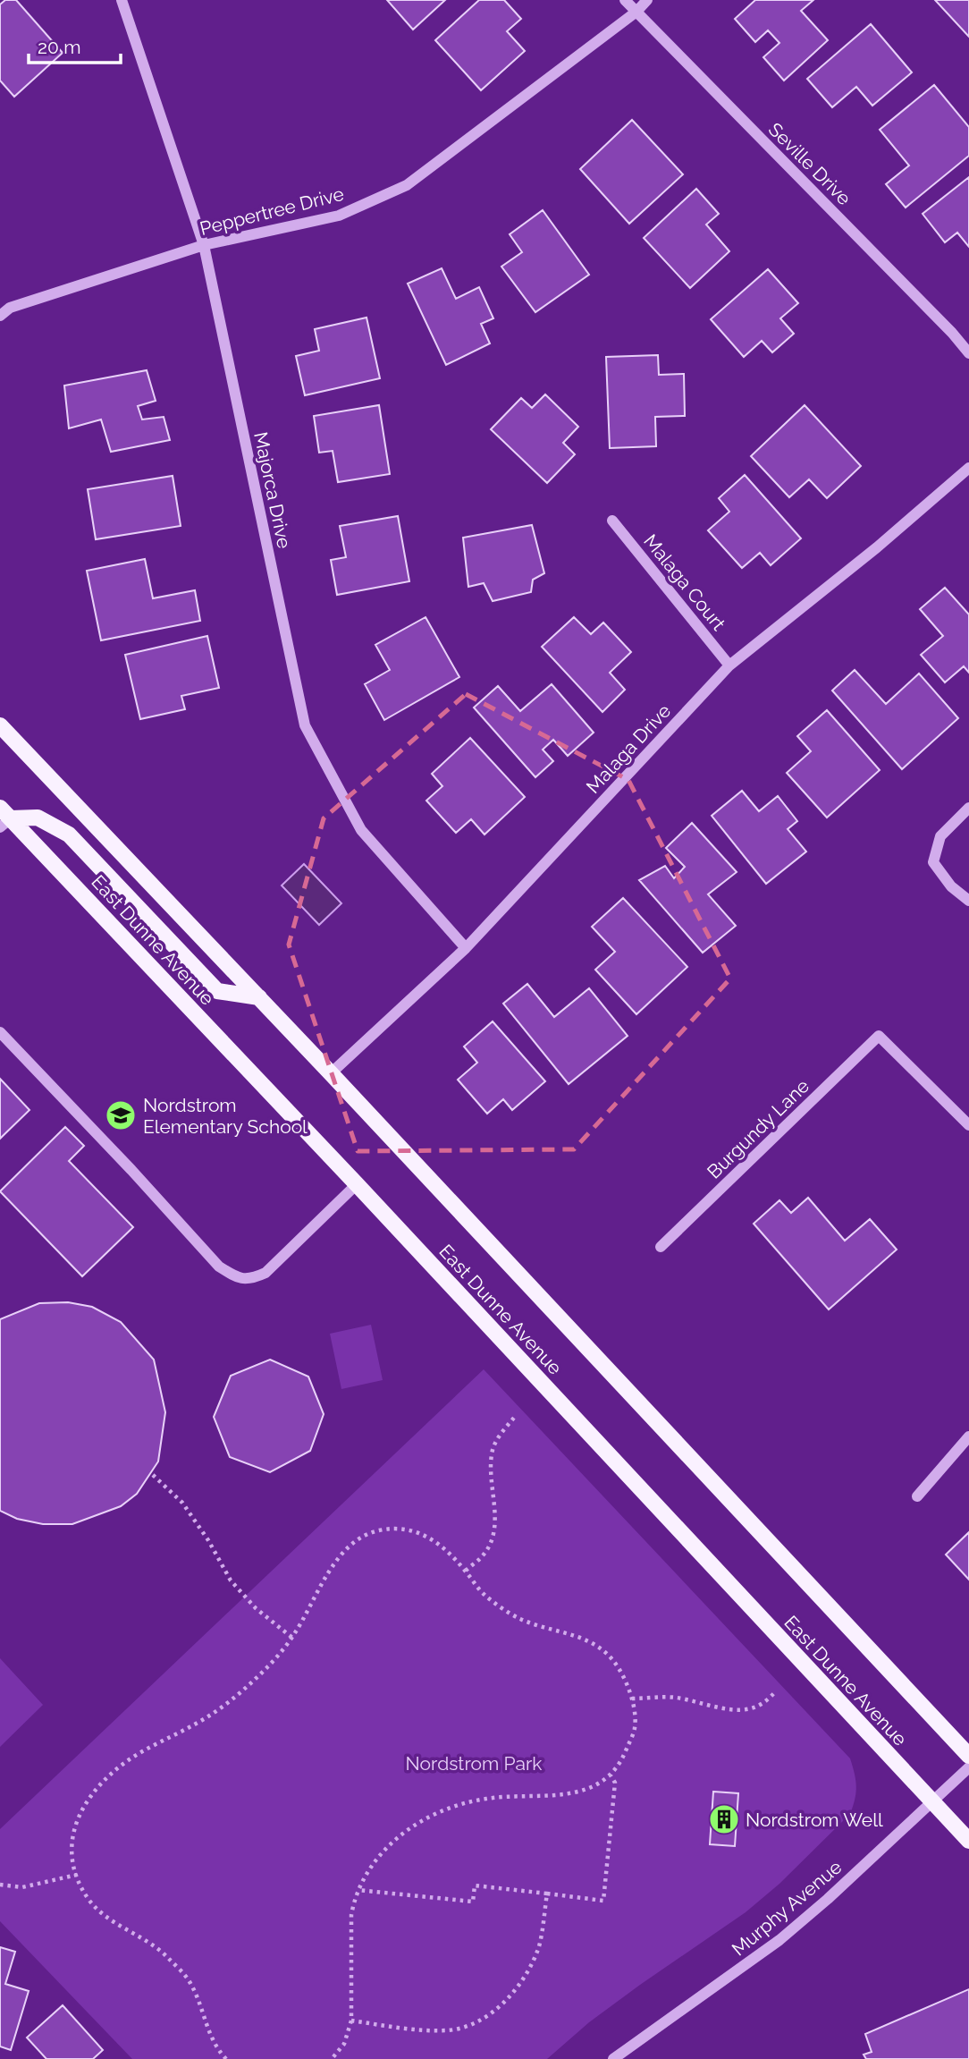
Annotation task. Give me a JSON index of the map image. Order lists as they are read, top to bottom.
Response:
{
  "streets": {
    "main road": ["East Dunne Avenue"],
    "street": [
      "Seville Drive",
      "Peppertree Drive",
      "Majorca Drive",
      "Malaga Court",
      "Malaga Drive",
      "Burgundy Lane",
      "Murphy Avenue"
    ]
  },
  "crossings": [
    ["Seville Drive", "Peppertree Drive"],
    ["Peppertree Drive", "Majorca Drive"],
    ["Majorca Drive", "Malaga Drive"],
    ["Malaga Court", "Malaga Drive"],
    ["Malaga Drive", "East Dunne Avenue"],
    ["East Dunne Avenue", "Murphy Avenue"]
  ],
  "parks": ["Nordstrom Park"],
  "places": {
    "school or university": ["Nordstrom Elementary School"],
    "building": ["Nordstrom Well"]
  },
  "scale_bar": "20 m"
}
